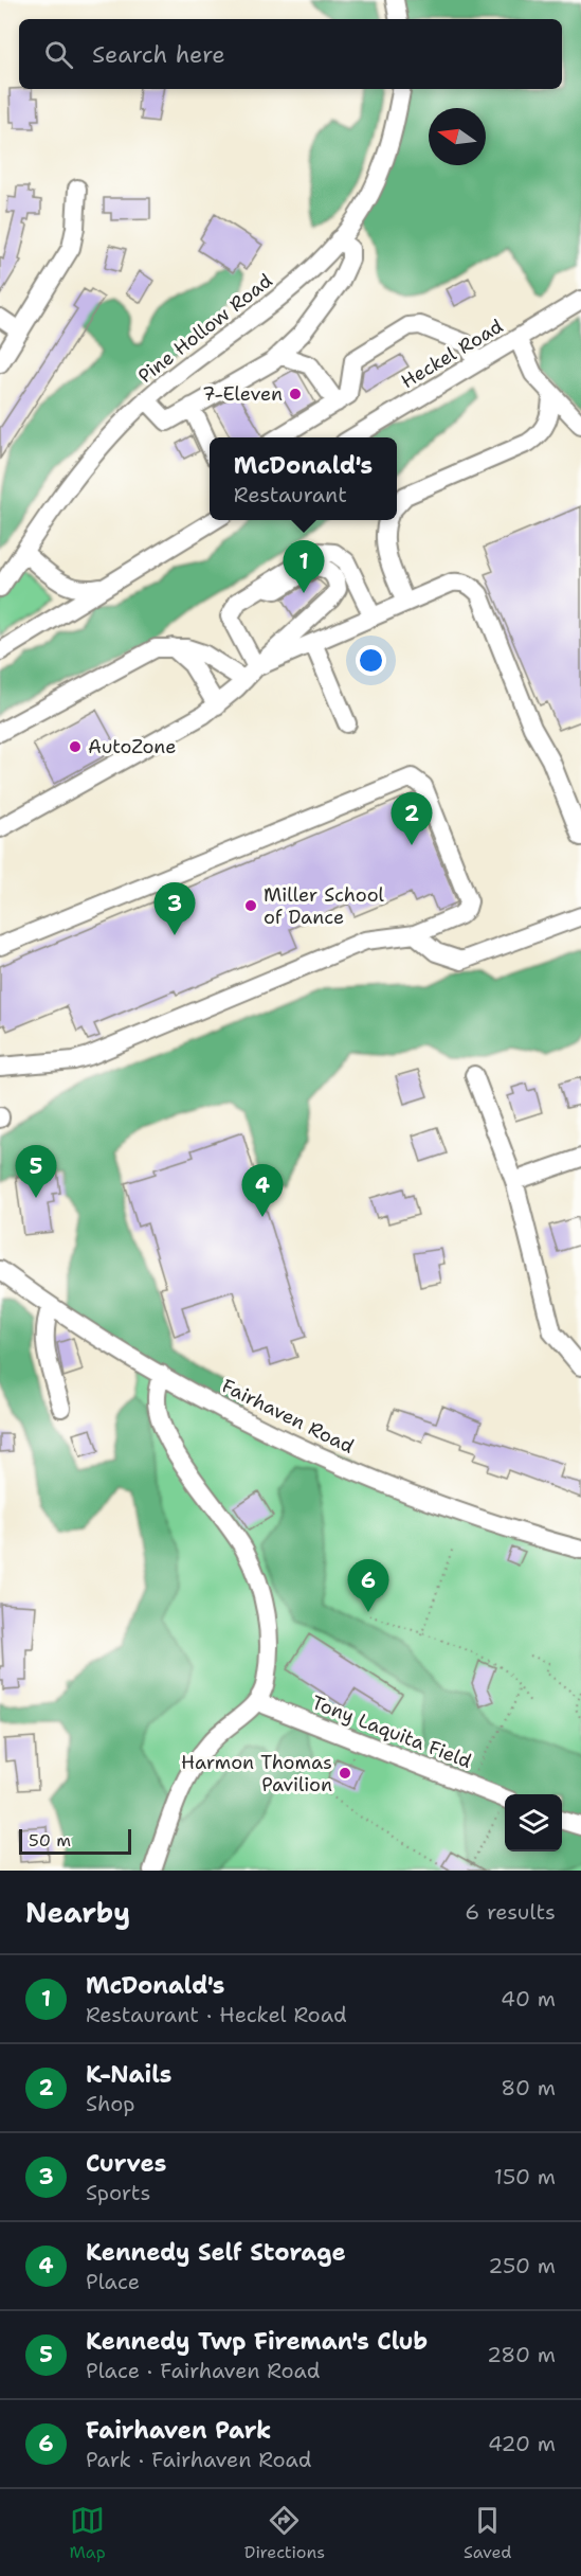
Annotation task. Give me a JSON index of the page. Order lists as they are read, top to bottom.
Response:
{
  "streets": {
    "street": [
      "Pine Hollow Road",
      "Heckel Road",
      "Fairhaven Road",
      "Tony Laquita Field"
    ]
  },
  "places": [
    "7-Eleven",
    "AutoZone",
    "Miller School of Dance",
    "Harmon Thomas Pavilion"
  ],
  "scale_bar": "50 m",
  "north": "left",
  "page": {
    "search": "Search here",
    "popup": ["McDonald's", "Restaurant"],
    "pins": [
      "1",
      "2",
      "3",
      "5",
      "4",
      "6"
    ],
    "scale": "50 m",
    "heading": ["Nearby", "6 results"],
    "list": [
      {
        "mark": "1",
        "name": "McDonald's",
        "note": "Restaurant · Heckel Road",
        "value": "40 m"
      },
      {
        "mark": "2",
        "name": "K-Nails",
        "note": "Shop",
        "value": "80 m"
      },
      {
        "mark": "3",
        "name": "Curves",
        "note": "Sports",
        "value": "150 m"
      },
      {
        "mark": "4",
        "name": "Kennedy Self Storage",
        "note": "Place",
        "value": "250 m"
      },
      {
        "mark": "5",
        "name": "Kennedy Twp Fireman's Club",
        "note": "Place · Fairhaven Road",
        "value": "280 m"
      },
      {
        "mark": "6",
        "name": "Fairhaven Park",
        "note": "Park · Fairhaven Road",
        "value": "420 m"
      }
    ],
    "nav": ["Map", "Directions", "Saved"]
  }
}
